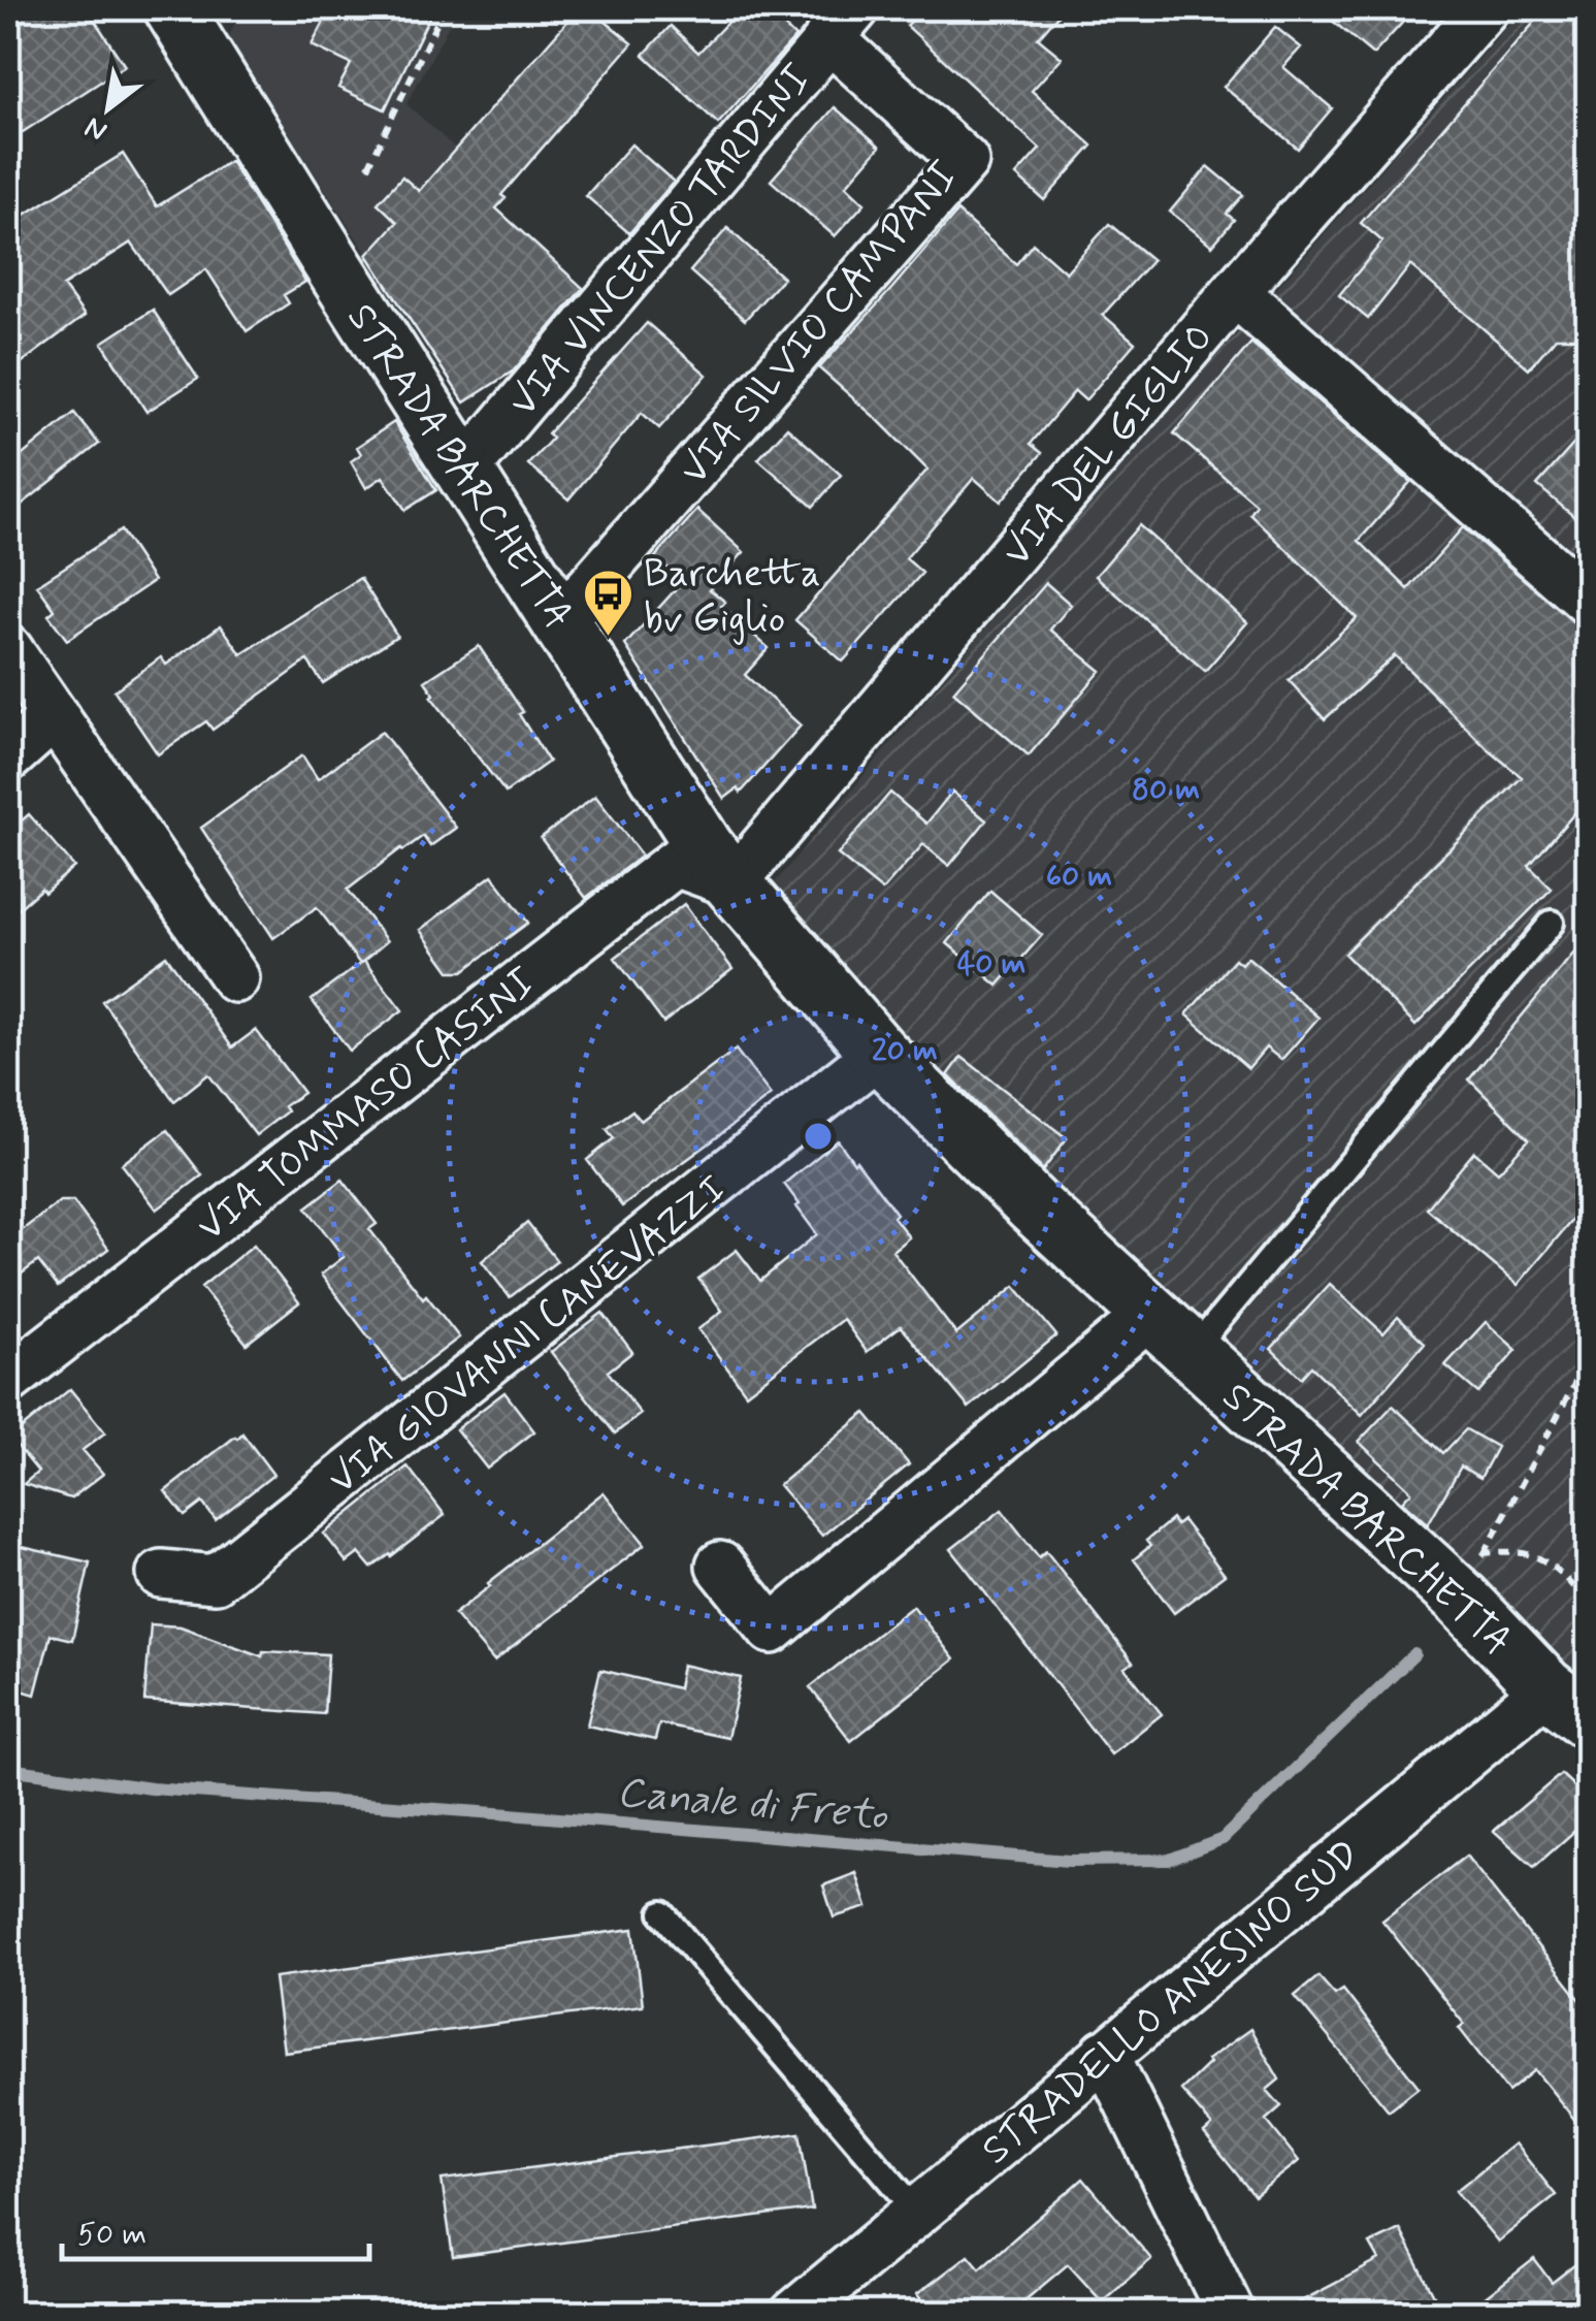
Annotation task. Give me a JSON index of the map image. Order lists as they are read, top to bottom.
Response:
{
  "streets": {
    "street": [
      "VIA VINCENZO TARDINI",
      "VIA SILVIO CAMPANI",
      "VIA DEL GIGLIO",
      "STRADA BARCHETTA",
      "VIA TOMMASO CASINI",
      "VIA GIOVANNI CANEVAZZI",
      "STRADELLO ANESINO SUD"
    ]
  },
  "crossings": [
    ["VIA VINCENZO TARDINI", "VIA SILVIO CAMPANI"],
    ["VIA VINCENZO TARDINI", "STRADA BARCHETTA"],
    ["VIA SILVIO CAMPANI", "STRADA BARCHETTA"],
    ["VIA DEL GIGLIO", "STRADA BARCHETTA"],
    ["VIA DEL GIGLIO", "VIA TOMMASO CASINI"],
    ["STRADA BARCHETTA", "VIA TOMMASO CASINI"],
    ["STRADA BARCHETTA", "VIA GIOVANNI CANEVAZZI"],
    ["STRADA BARCHETTA", "STRADELLO ANESINO SUD"]
  ],
  "water": ["Canale di Freto"],
  "places": {
    "bus stop": ["Barchetta bv Giglio"]
  },
  "scale_bar": "50 m",
  "north": "bottom left",
  "rings": [
    "80 m",
    "60 m",
    "40 m",
    "20 m"
  ]
}
